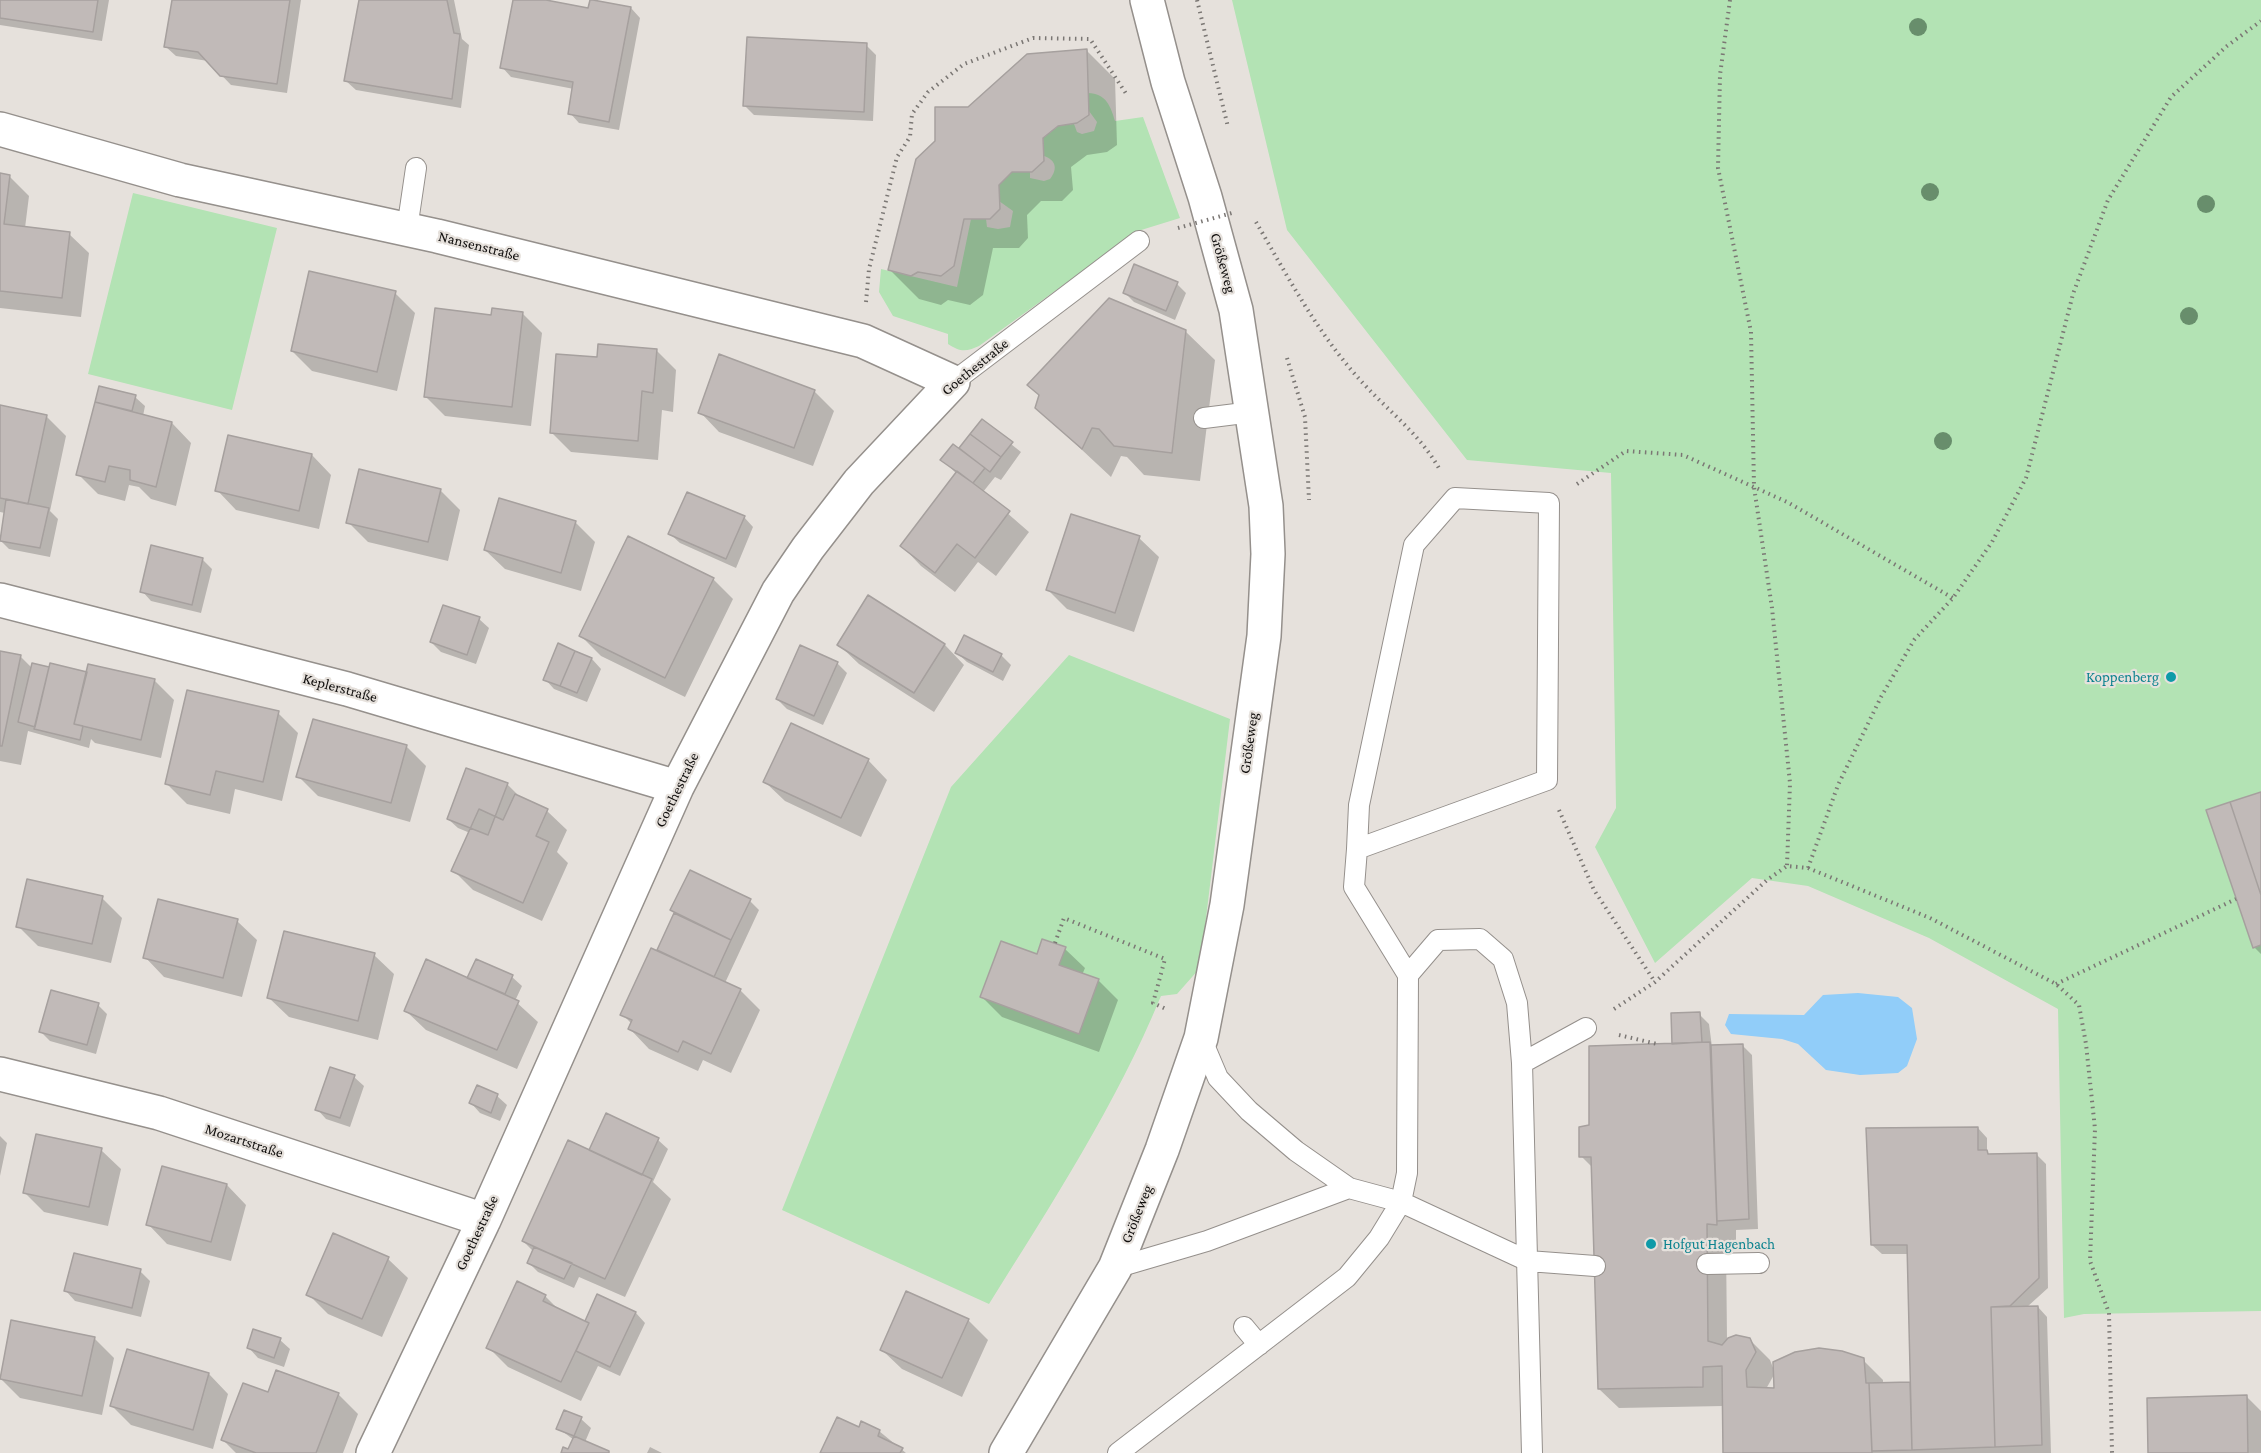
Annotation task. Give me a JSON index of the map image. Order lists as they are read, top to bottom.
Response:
{
  "streets": {
    "street": [
      "Nansenstraße",
      "Größeweg",
      "Goethestraße",
      "Keplerstraße",
      "Mozartstraße"
    ]
  },
  "crossings": [
    ["Nansenstraße", "Goethestraße"],
    ["Goethestraße", "Keplerstraße"],
    ["Goethestraße", "Mozartstraße"]
  ],
  "places": ["Koppenberg", "Hofgut Hagenbach"]
}
